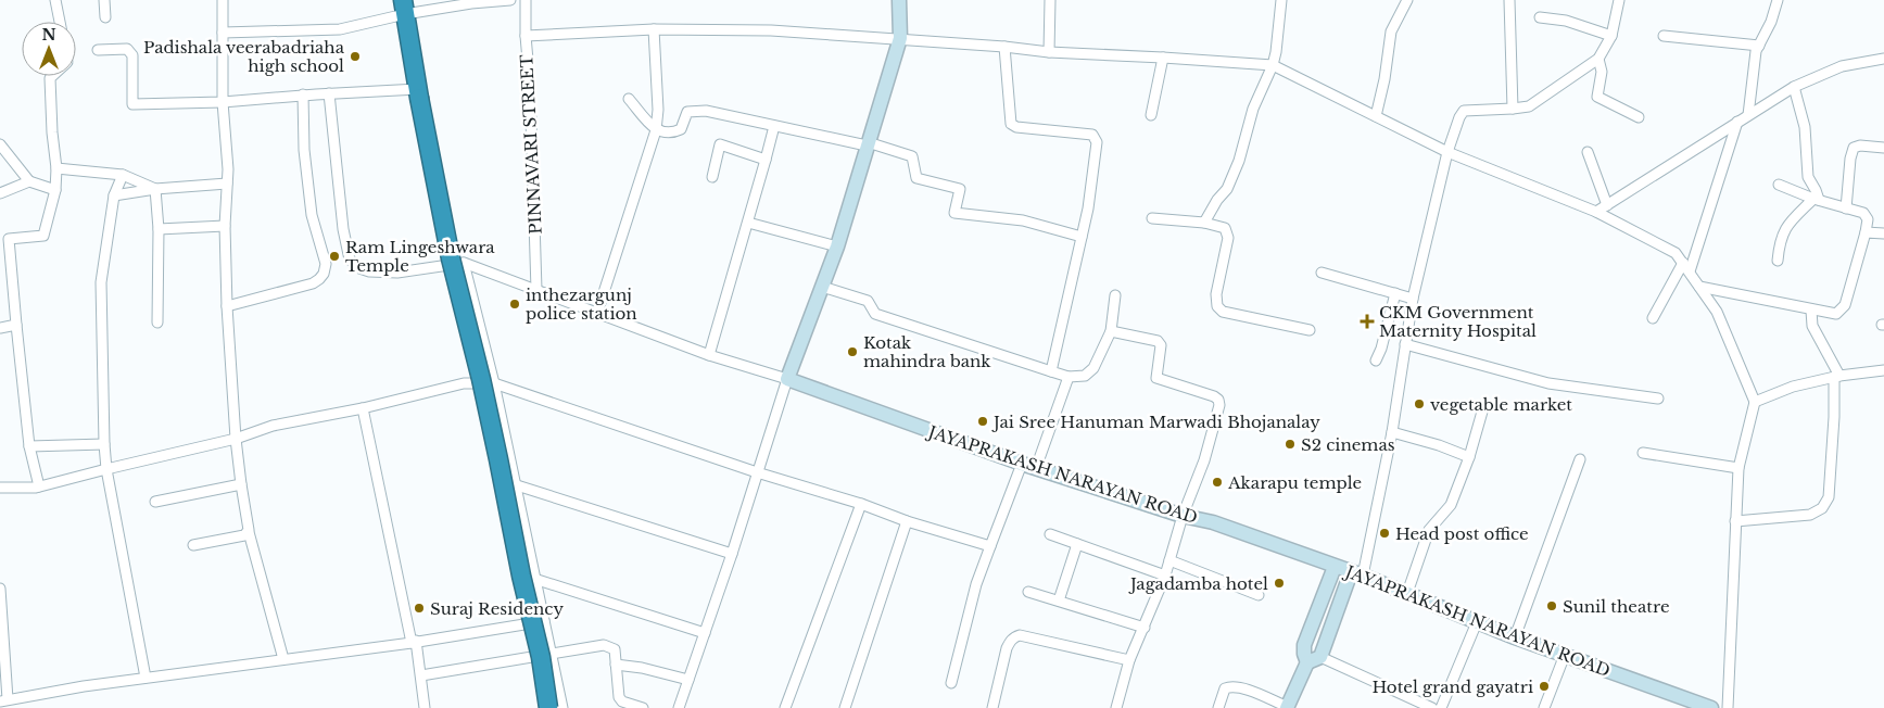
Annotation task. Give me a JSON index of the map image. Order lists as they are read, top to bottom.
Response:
{
  "streets": {
    "street": ["PINNAVARI STREET", "JAYAPRAKASH NARAYAN ROAD"]
  },
  "places": {
    "other": [
      "Padishala veerabadriaha high school",
      "Ram Lingeshwara Temple",
      "inthezargunj police station",
      "Kotak mahindra bank",
      "vegetable market",
      "Jai Sree Hanuman Marwadi Bhojanalay",
      "S2 cinemas",
      "Akarapu temple",
      "Head post office",
      "Jagadamba hotel",
      "Sunil theatre",
      "Suraj Residency",
      "Hotel grand gayatri"
    ],
    "health": ["CKM Government Maternity Hospital"]
  },
  "north": "top"
}
